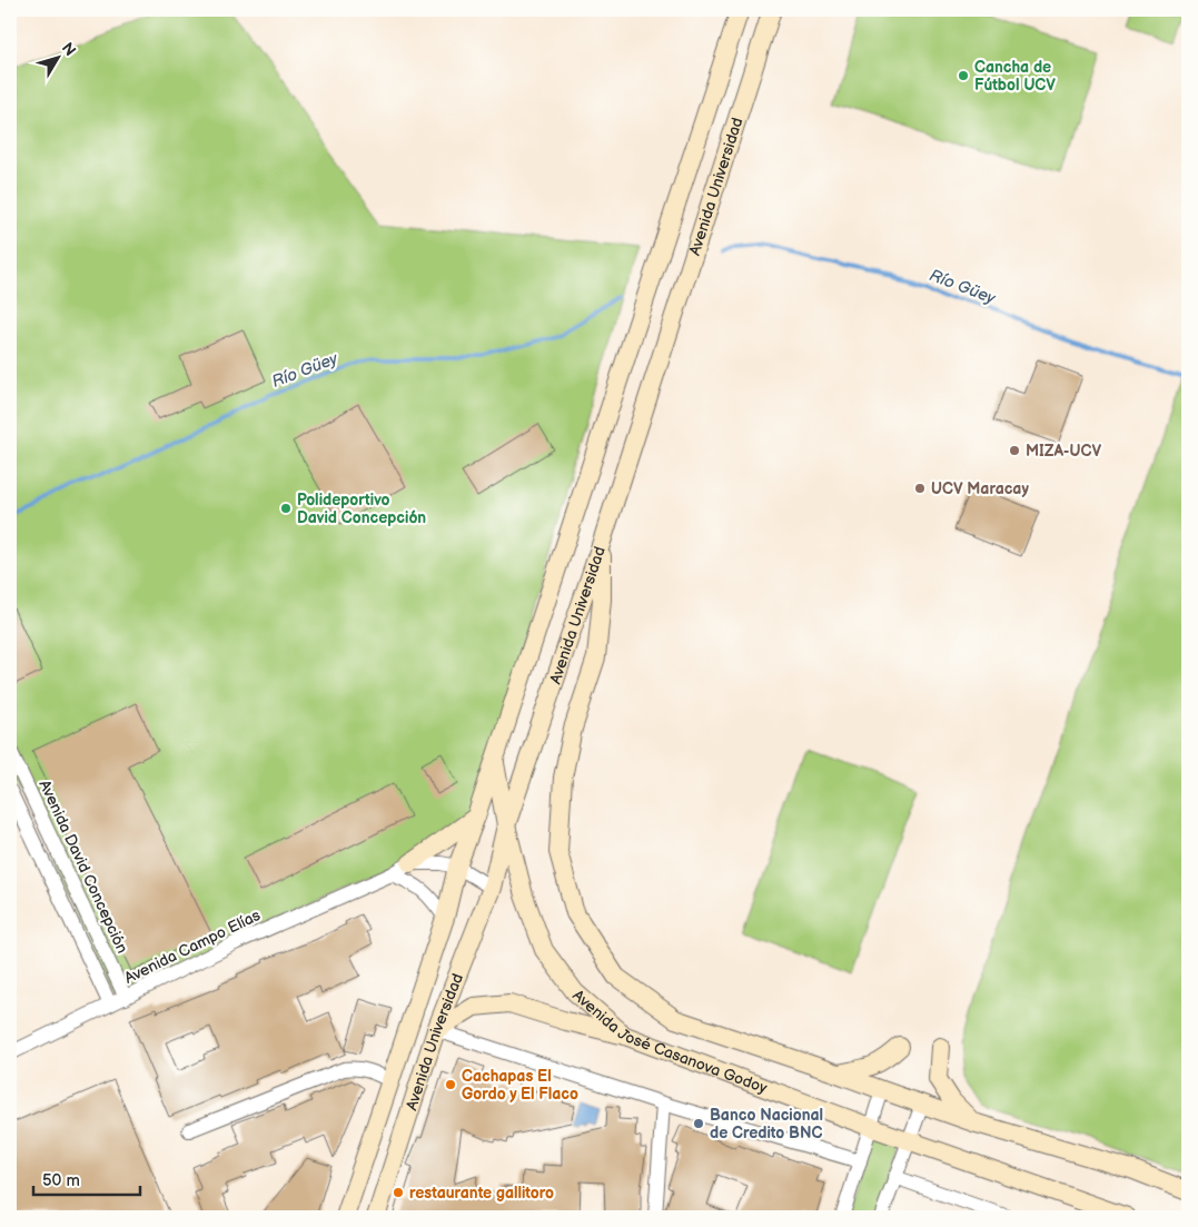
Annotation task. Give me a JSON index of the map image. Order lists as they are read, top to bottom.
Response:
{
  "streets": {
    "street": [
      "Avenida Universidad",
      "Avenida David Concepción",
      "Avenida Campo Elías",
      "Avenida José Casanova Godoy"
    ]
  },
  "crossings": [
    ["Avenida Universidad", "Avenida José Casanova Godoy"],
    ["Avenida David Concepción", "Avenida Campo Elías"]
  ],
  "water": ["Río Güey"],
  "places": [
    "Cancha de Fútbol UCV",
    "MIZA-UCV",
    "UCV Maracay",
    "Polideportivo David Concepción",
    "Cachapas El Gordo y El Flaco",
    "Banco Nacional de Credito BNC",
    "restaurante gallitoro"
  ],
  "scale_bar": "50 m",
  "north": "top right"
}
